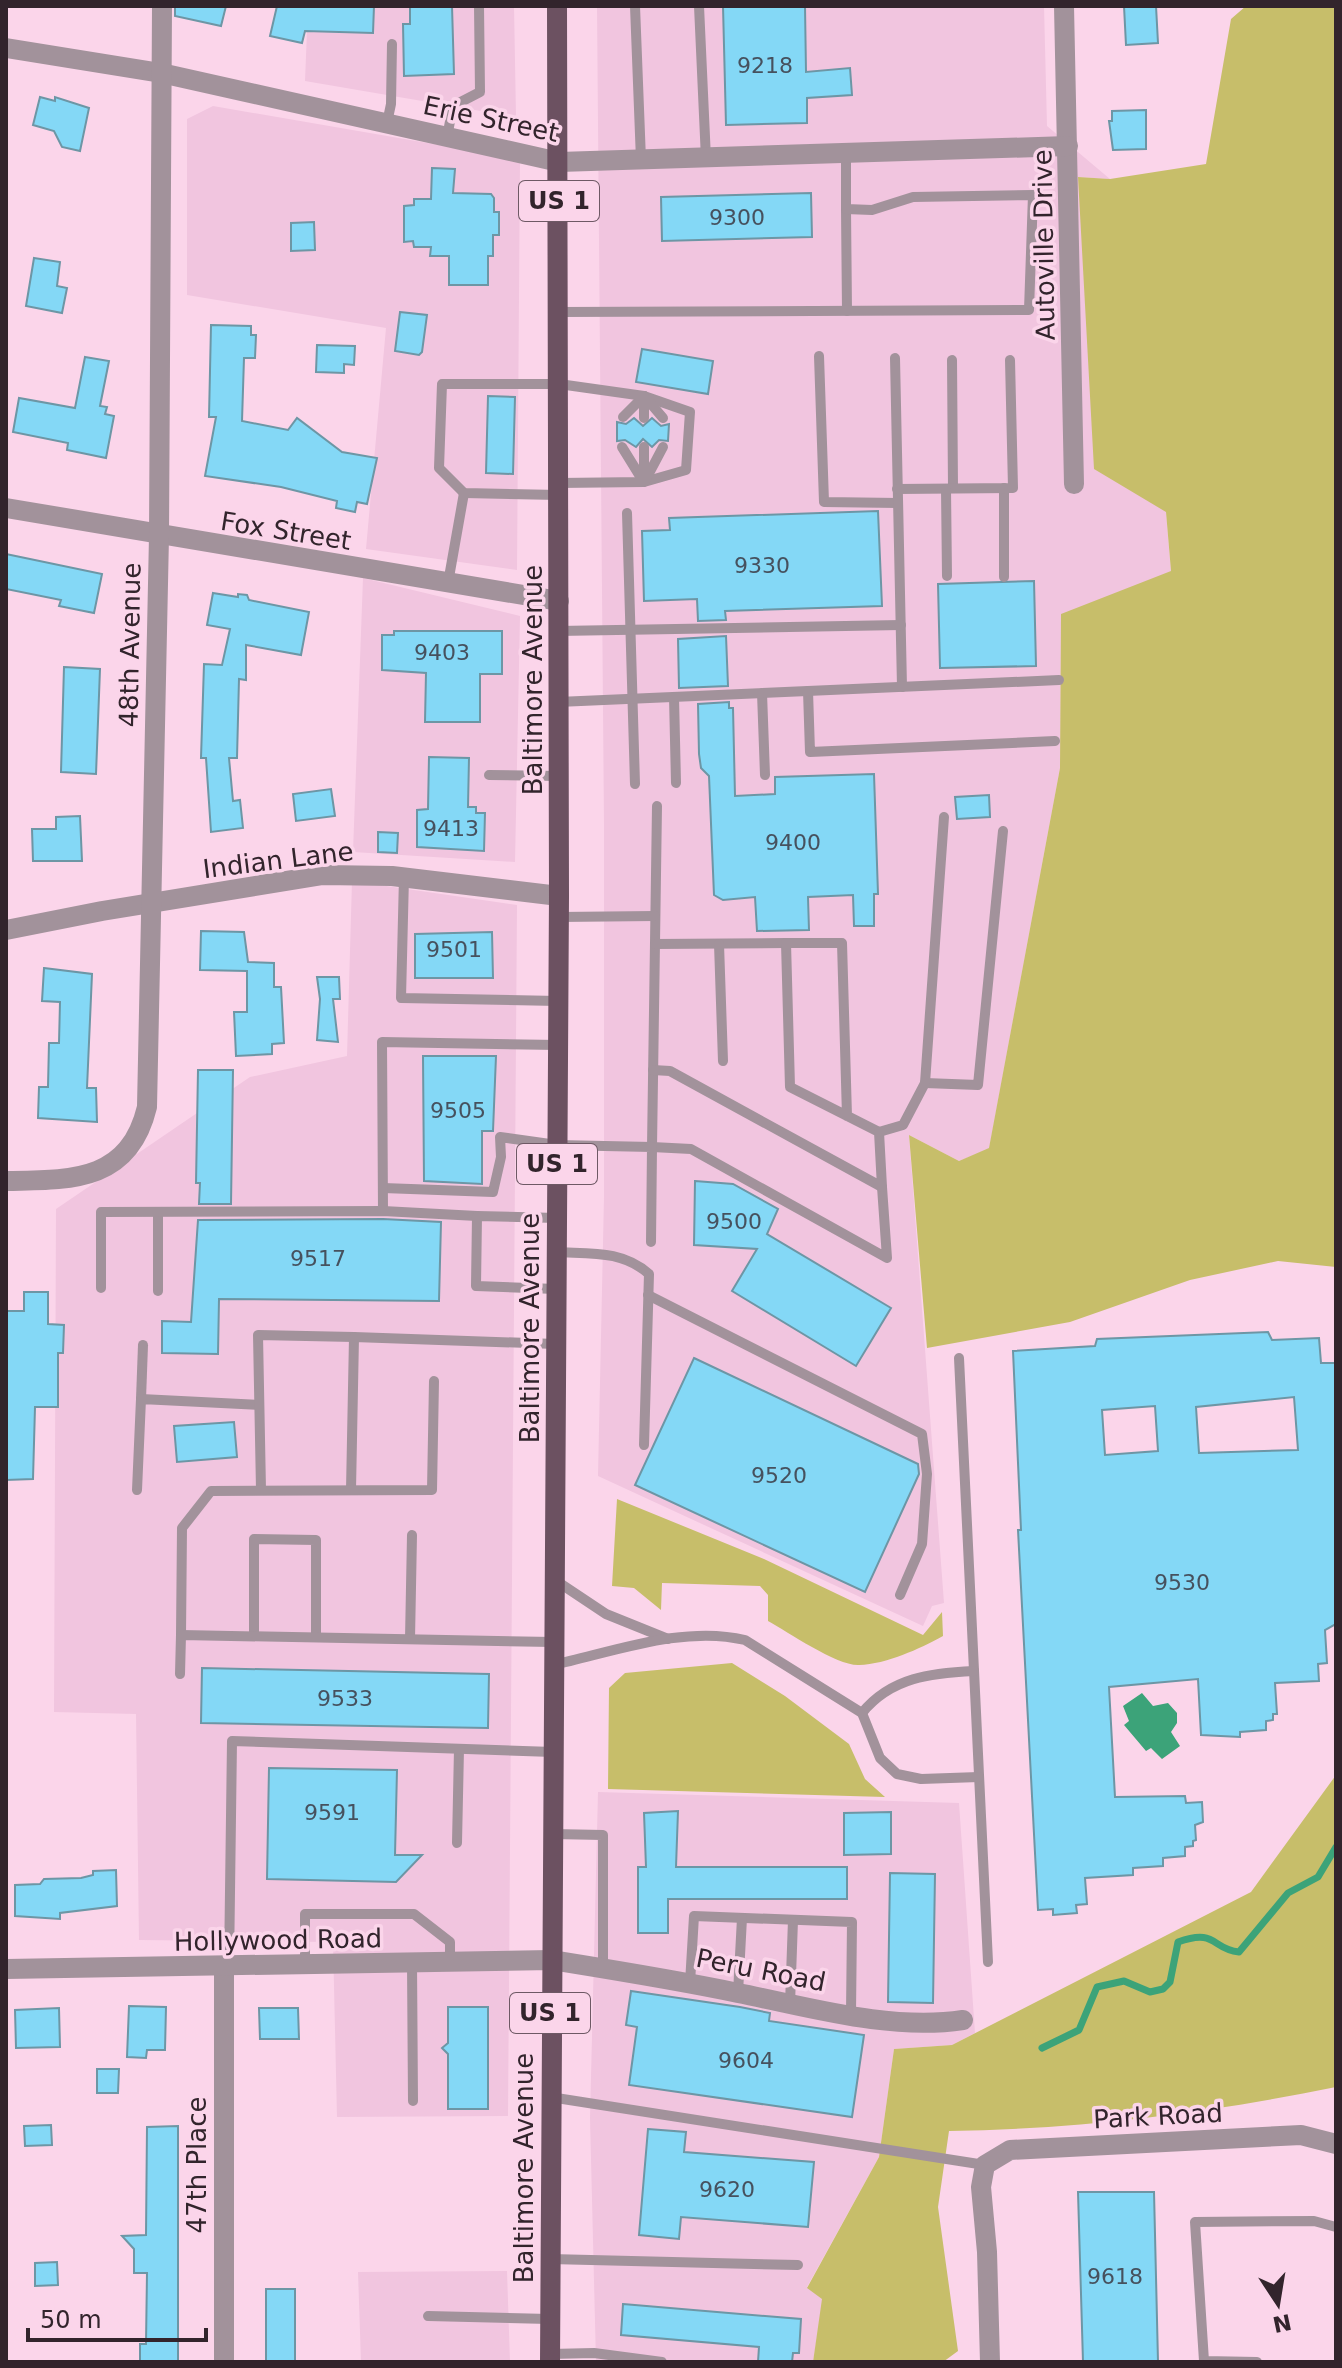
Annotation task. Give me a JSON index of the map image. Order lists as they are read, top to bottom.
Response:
{
  "streets": {
    "main road": ["US 1", "Baltimore Avenue"],
    "street": [
      "Erie Street",
      "Autoville Drive",
      "Fox Street",
      "48th Avenue",
      "Indian Lane",
      "Hollywood Road",
      "Peru Road",
      "Park Road",
      "47th Place"
    ]
  },
  "crossings": [
    ["Erie Street", "Autoville Drive"],
    ["Erie Street", "48th Avenue"],
    ["Erie Street", "Baltimore Avenue"],
    ["Fox Street", "48th Avenue"],
    ["Fox Street", "Baltimore Avenue"],
    ["48th Avenue", "Indian Lane"],
    ["Baltimore Avenue", "Indian Lane"],
    ["Baltimore Avenue", "Hollywood Road"],
    ["Baltimore Avenue", "Peru Road"],
    ["Hollywood Road", "Peru Road"],
    ["Hollywood Road", "47th Place"]
  ],
  "house_numbers": [
    "9218",
    "9300",
    "9330",
    "9403",
    "9413",
    "9400",
    "9501",
    "9505",
    "9500",
    "9517",
    "9520",
    "9530",
    "9533",
    "9591",
    "9604",
    "9620",
    "9618"
  ],
  "scale_bar": "50 m",
  "north": "bottom"
}
